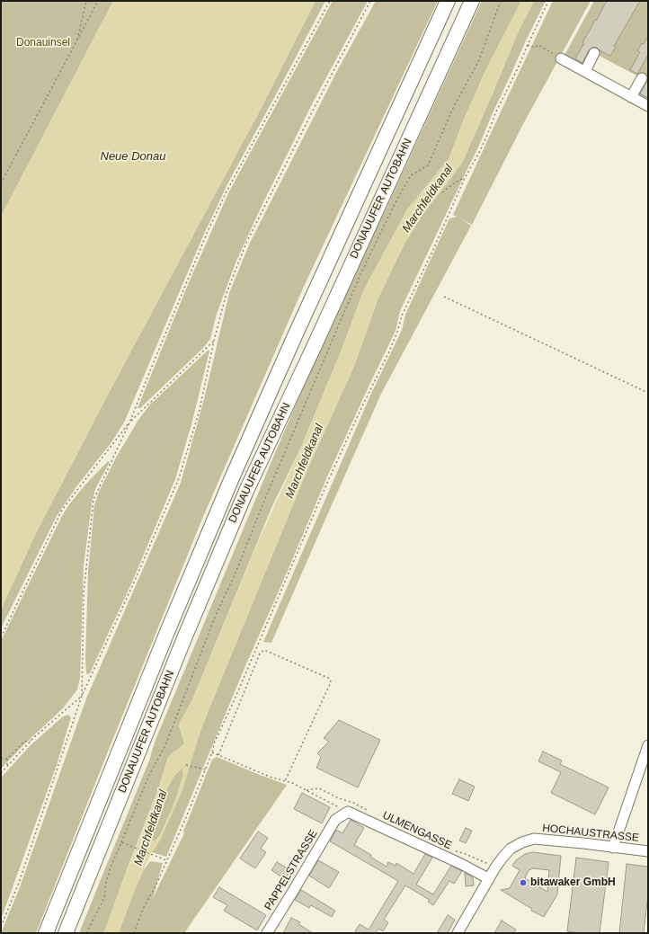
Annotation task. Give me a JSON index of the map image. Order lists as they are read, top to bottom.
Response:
{
  "streets": {
    "highway": ["DONAUUFER AUTOBAHN"],
    "street": ["ULMENGASSE", "HOCHAUSTRASSE", "PAPPELSTRASSE"]
  },
  "crossings": [
    ["ULMENGASSE", "PAPPELSTRASSE"]
  ],
  "water": ["Neue Donau", "Marchfeldkanal"],
  "parks": ["Donauinsel"],
  "places": ["bitawaker GmbH"]
}
